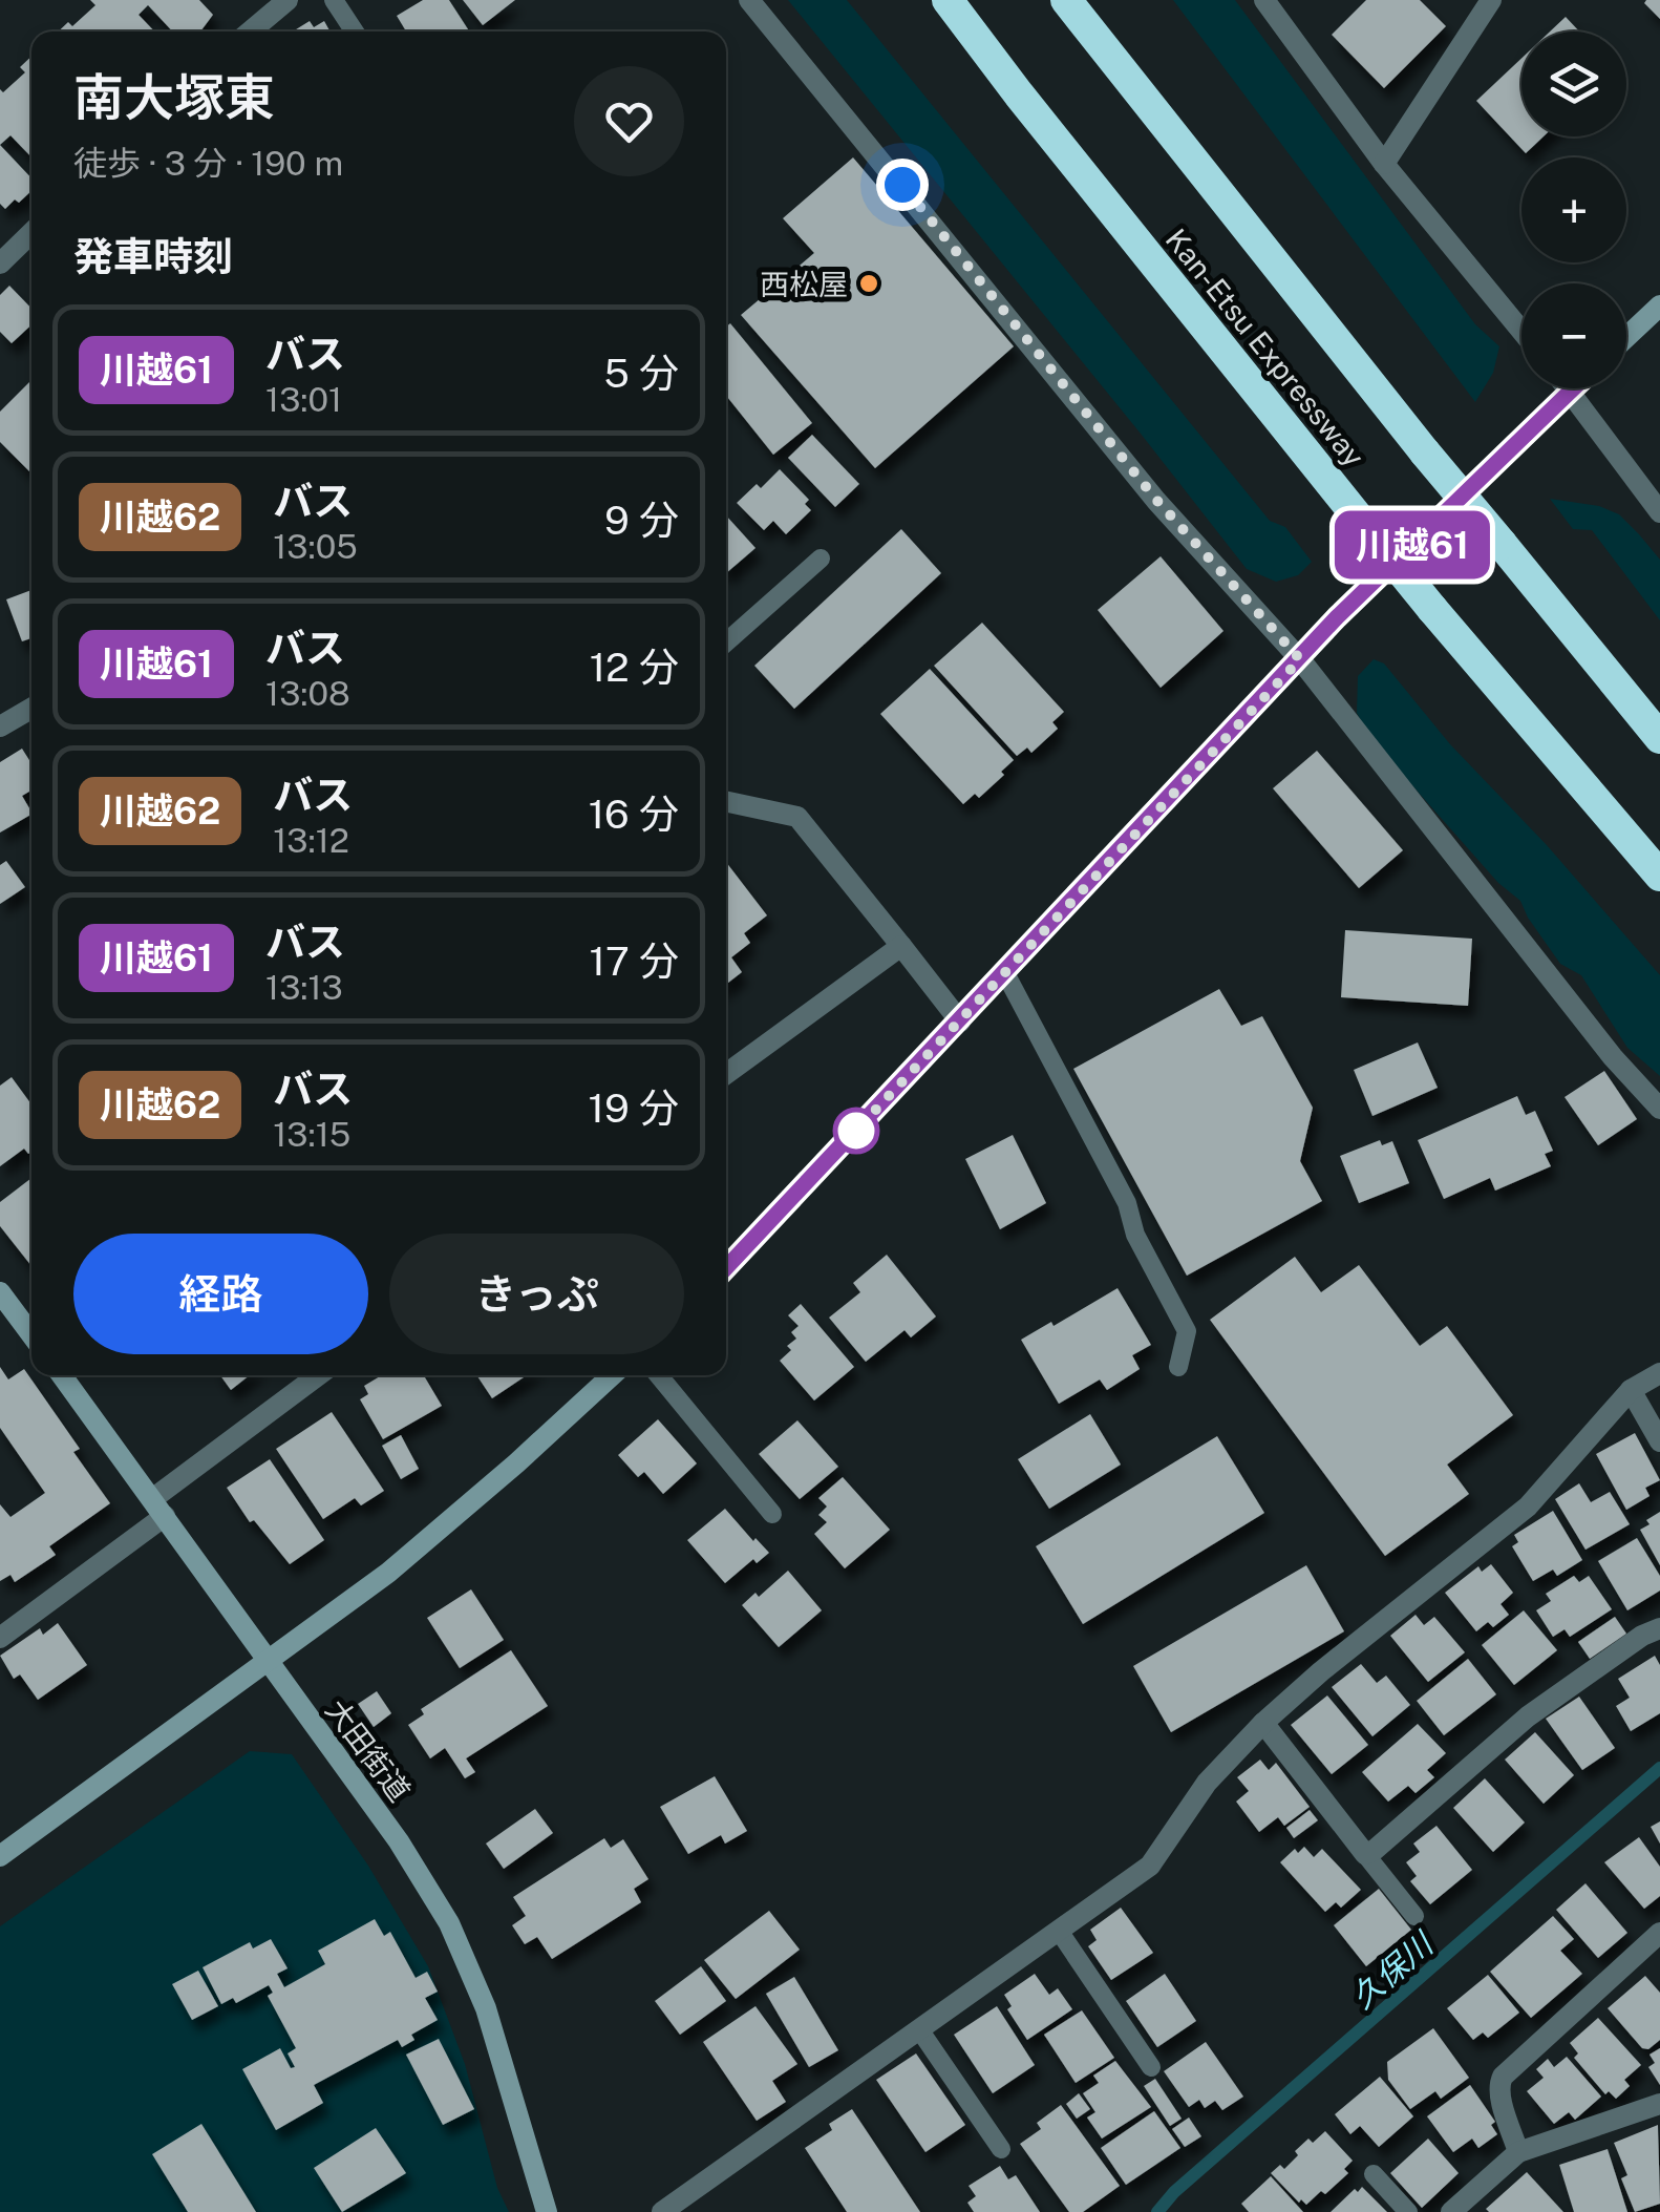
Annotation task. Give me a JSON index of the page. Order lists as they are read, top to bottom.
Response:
{
  "streets": {
    "highway": ["Kan-Etsu Expressway"],
    "street": ["大田街道"]
  },
  "water": ["久保川"],
  "places": ["西松屋"],
  "lines": ["bus line 川越61"],
  "page": {
    "on_map": "川越61",
    "map_buttons": ["+", "−"],
    "heading": [
      ["南大塚東", "徒歩 · 3 分 · 190 m"],
      "発車時刻"
    ],
    "list": [
      {
        "mark": "川越61",
        "name": "バス",
        "note": "13:01",
        "value": "5 分"
      },
      {
        "mark": "川越62",
        "name": "バス",
        "note": "13:05",
        "value": "9 分"
      },
      {
        "mark": "川越61",
        "name": "バス",
        "note": "13:08",
        "value": "12 分"
      },
      {
        "mark": "川越62",
        "name": "バス",
        "note": "13:12",
        "value": "16 分"
      },
      {
        "mark": "川越61",
        "name": "バス",
        "note": "13:13",
        "value": "17 分"
      },
      {
        "mark": "川越62",
        "name": "バス",
        "note": "13:15",
        "value": "19 分"
      }
    ],
    "buttons": ["経路", "きっぷ"]
  }
}
